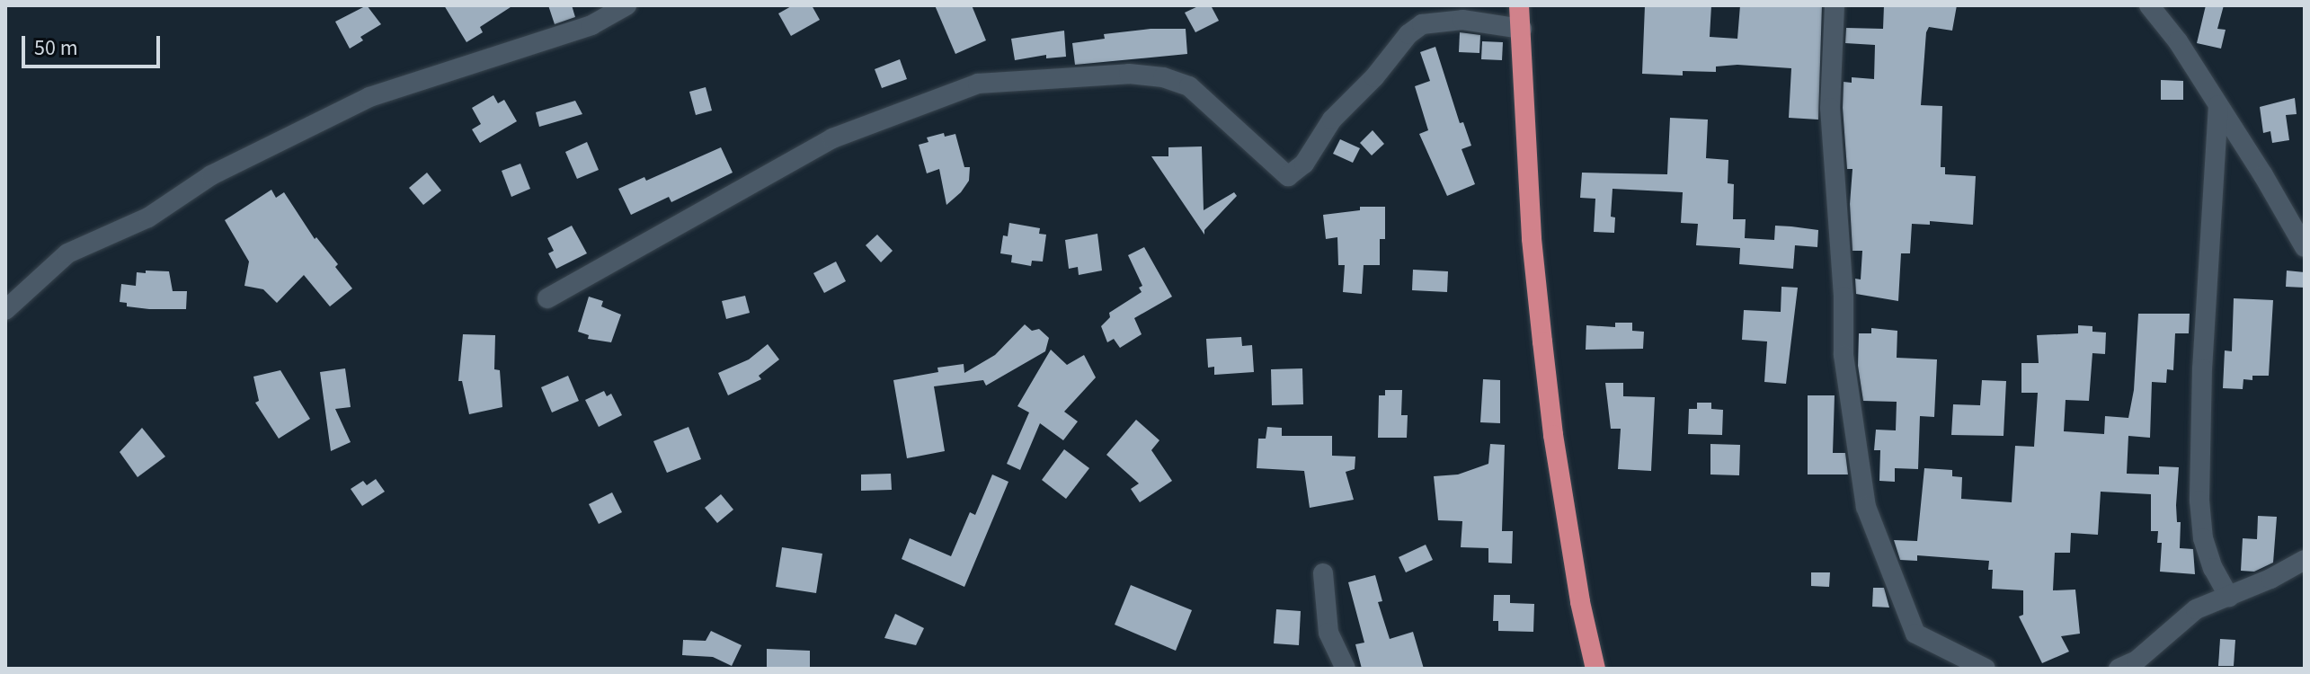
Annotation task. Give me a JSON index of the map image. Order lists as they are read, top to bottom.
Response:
{
  "scale_bar": "50 m"
}
